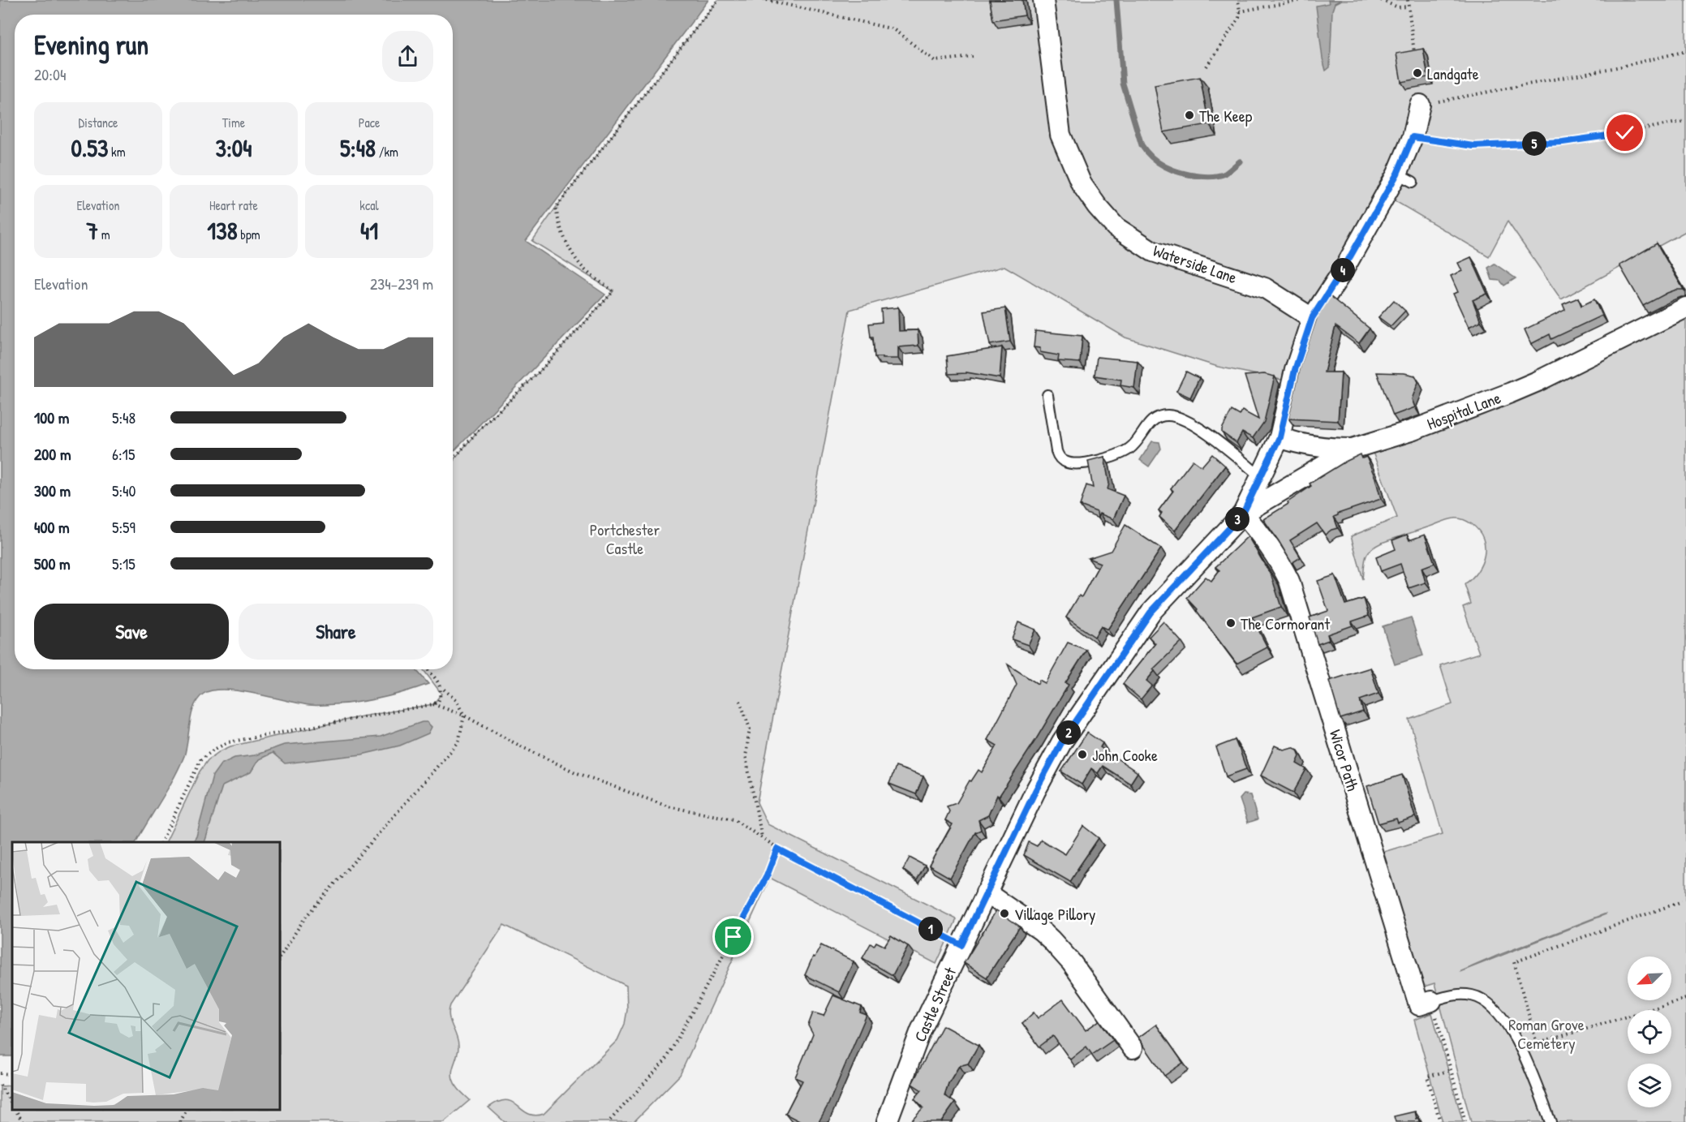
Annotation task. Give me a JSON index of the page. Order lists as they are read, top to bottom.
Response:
{
  "streets": {
    "street": [
      "Waterside Lane",
      "Hospital Lane",
      "Wicor Path",
      "Castle Street"
    ]
  },
  "crossings": [
    ["Waterside Lane", "Castle Street"],
    ["Hospital Lane", "Wicor Path"],
    ["Hospital Lane", "Castle Street"],
    ["Wicor Path", "Castle Street"]
  ],
  "parks": ["Portchester Castle", "Roman Grove Cemetery"],
  "places": [
    "Landgate",
    "The Keep",
    "The Cormorant",
    "John Cooke",
    "Village Pillory"
  ],
  "north": "bottom left",
  "page": {
    "heading": ["Evening run", "20:04"],
    "stats": [
      ["Distance", "0.53 km"],
      ["Time", "3:04"],
      ["Pace", "5:48 /km"],
      ["Elevation", "7 m"],
      ["Heart rate", "138 bpm"],
      ["kcal", "41"]
    ],
    "pins": [
      "5",
      "4",
      "3",
      "2",
      "1"
    ],
    "chart": ["Elevation", "234–239 m"],
    "list": [
      {
        "name": "100 m",
        "note": "5:48"
      },
      {
        "name": "200 m",
        "note": "6:15"
      },
      {
        "name": "300 m",
        "note": "5:40"
      },
      {
        "name": "400 m",
        "note": "5:59"
      },
      {
        "name": "500 m",
        "note": "5:15"
      }
    ],
    "buttons": ["Save", "Share"]
  }
}
